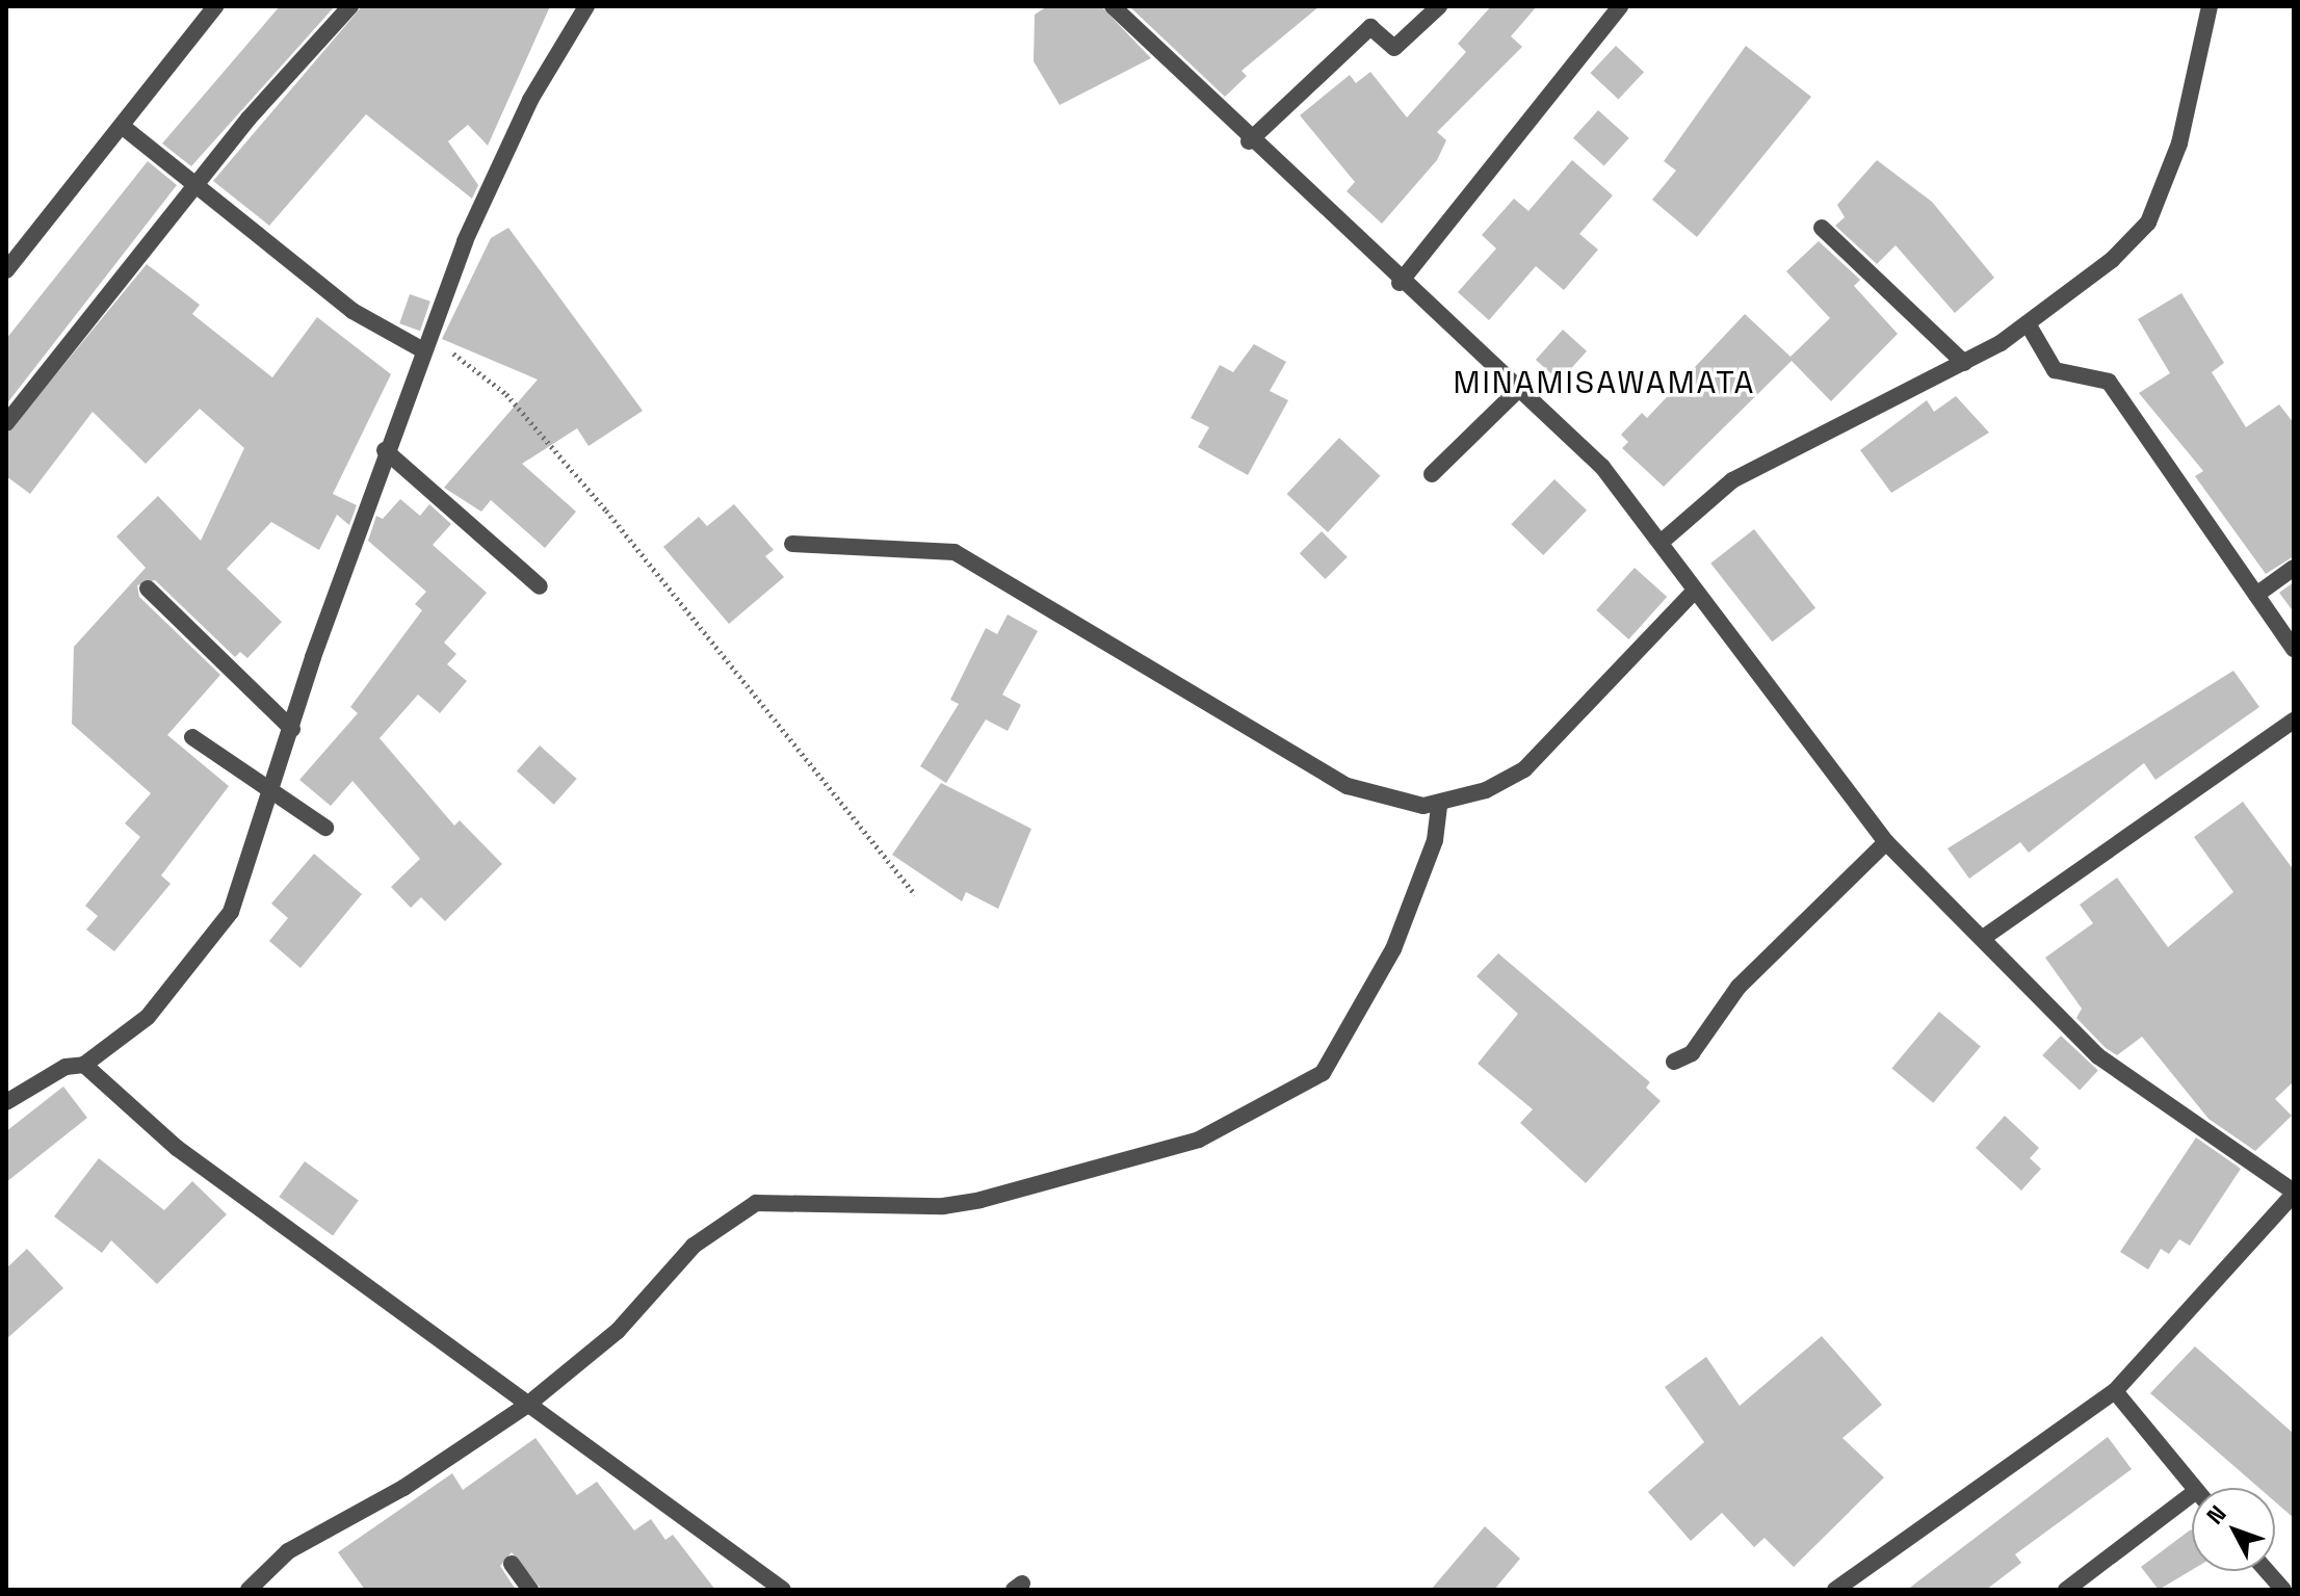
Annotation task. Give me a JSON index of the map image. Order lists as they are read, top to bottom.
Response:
{
  "districts": ["MINAMISAWAMATA"],
  "north": "top left"
}
